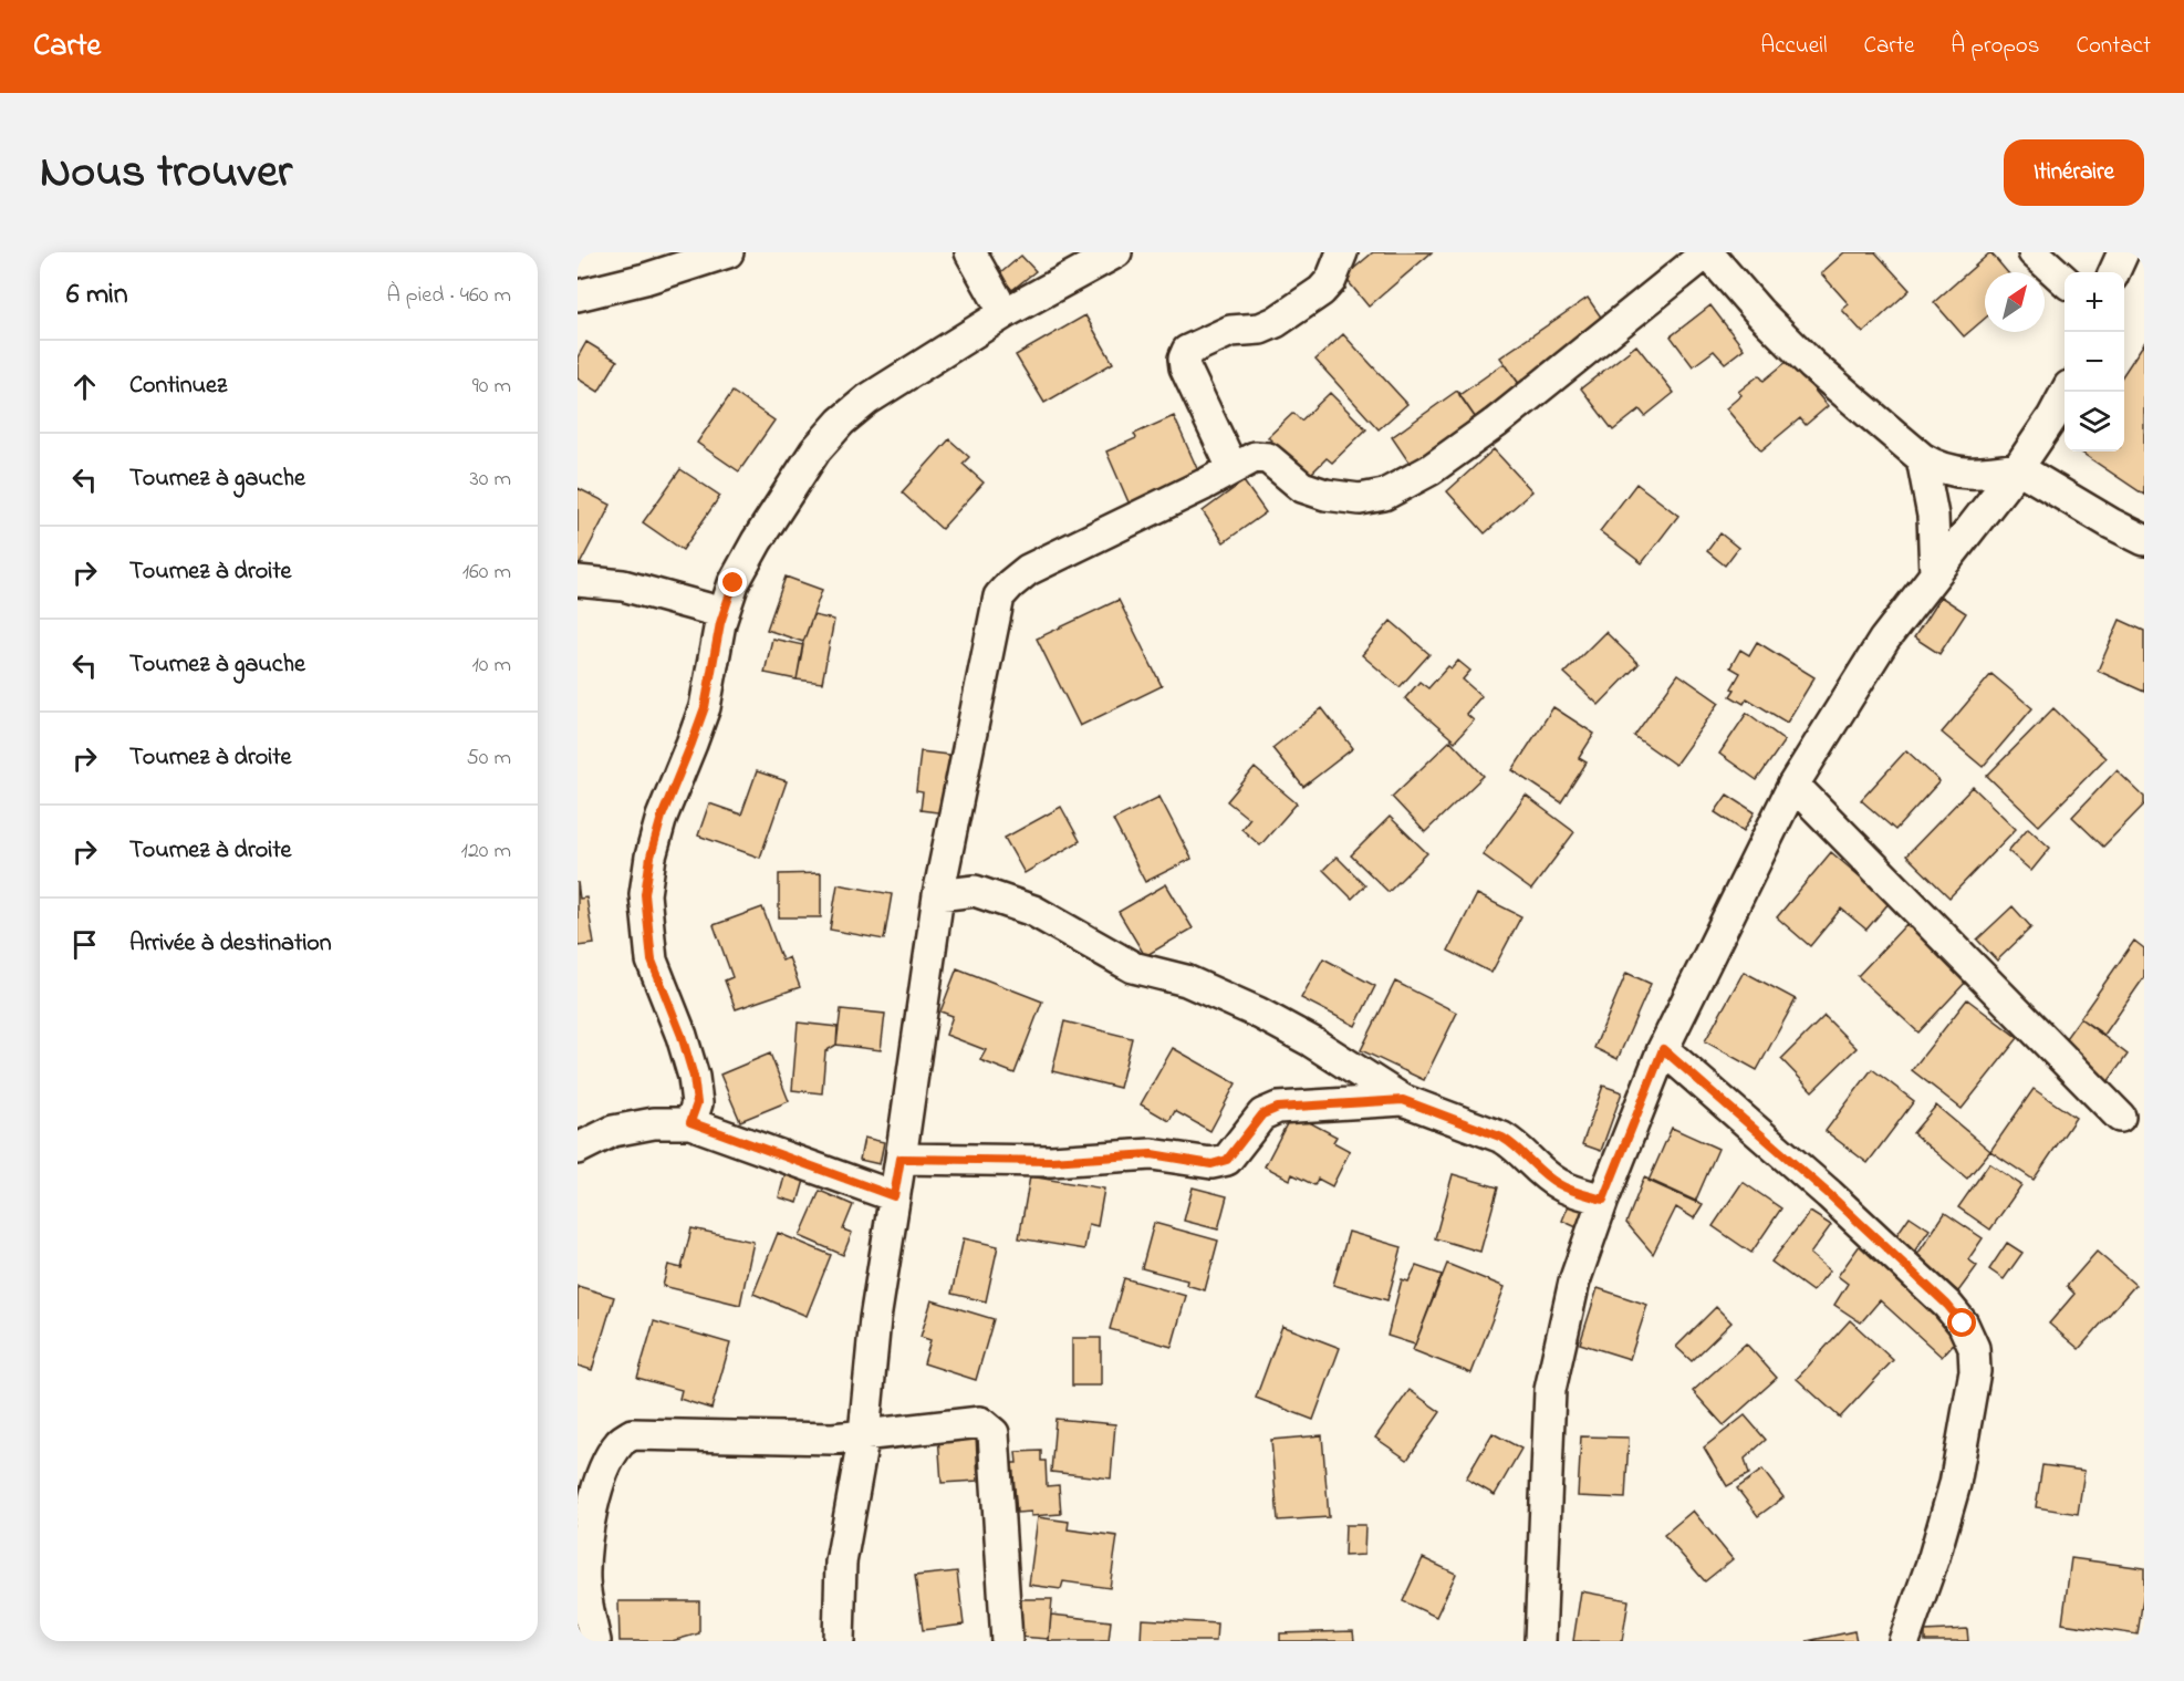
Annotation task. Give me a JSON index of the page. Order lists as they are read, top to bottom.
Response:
{
  "north": "top right",
  "page": {
    "header": "Carte",
    "nav": [
      "Accueil",
      "Carte",
      "À propos",
      "Contact"
    ],
    "title": "Nous trouver",
    "buttons": "Itinéraire",
    "heading": ["6 min", "À pied · 460 m"],
    "map_buttons": ["+", "−"],
    "list": [
      ["Continuez", "90 m"],
      ["Tournez à gauche", "30 m"],
      ["Tournez à droite", "160 m"],
      ["Tournez à gauche", "10 m"],
      ["Tournez à droite", "50 m"],
      ["Tournez à droite", "120 m"],
      "Arrivée à destination"
    ]
  }
}
